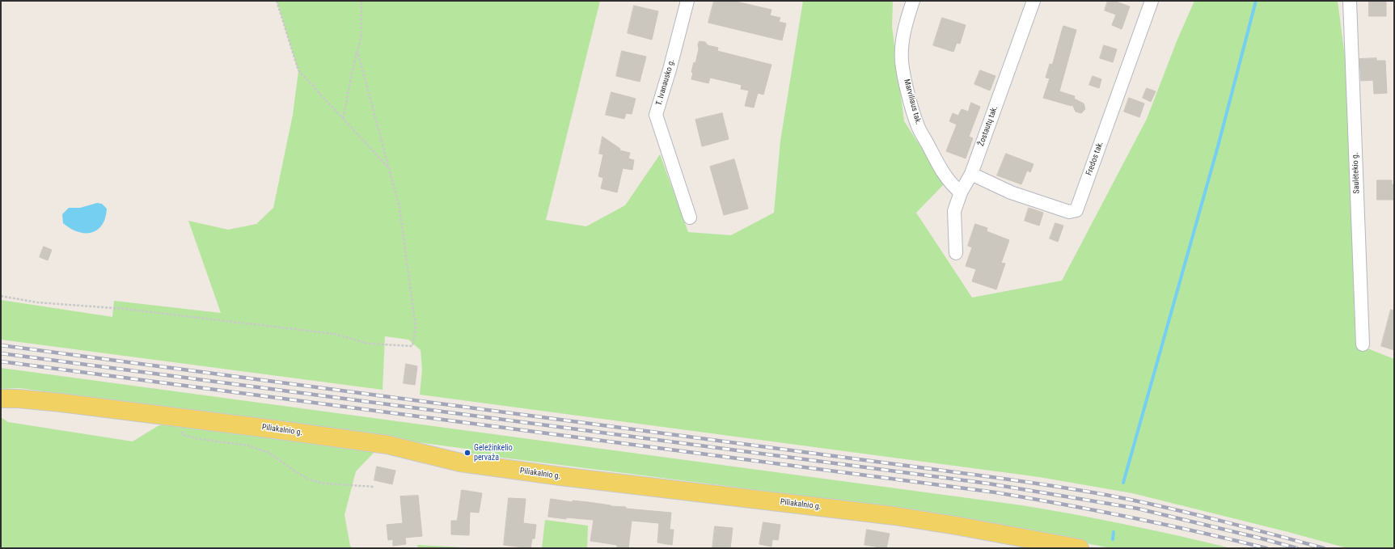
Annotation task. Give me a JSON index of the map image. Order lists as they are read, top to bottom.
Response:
{
  "streets": {
    "main road": ["Piliakalnio g."],
    "street": [
      "T. Ivanausko g.",
      "Marviliaus tak.",
      "Žostautų tak.",
      "Fredos tak.",
      "Saulėtekio g."
    ]
  },
  "crossings": [
    ["Marviliaus tak.", "Žostautų tak."],
    ["Žostautų tak.", "Fredos tak."]
  ],
  "places": ["Geležinkelio pervaža"]
}
